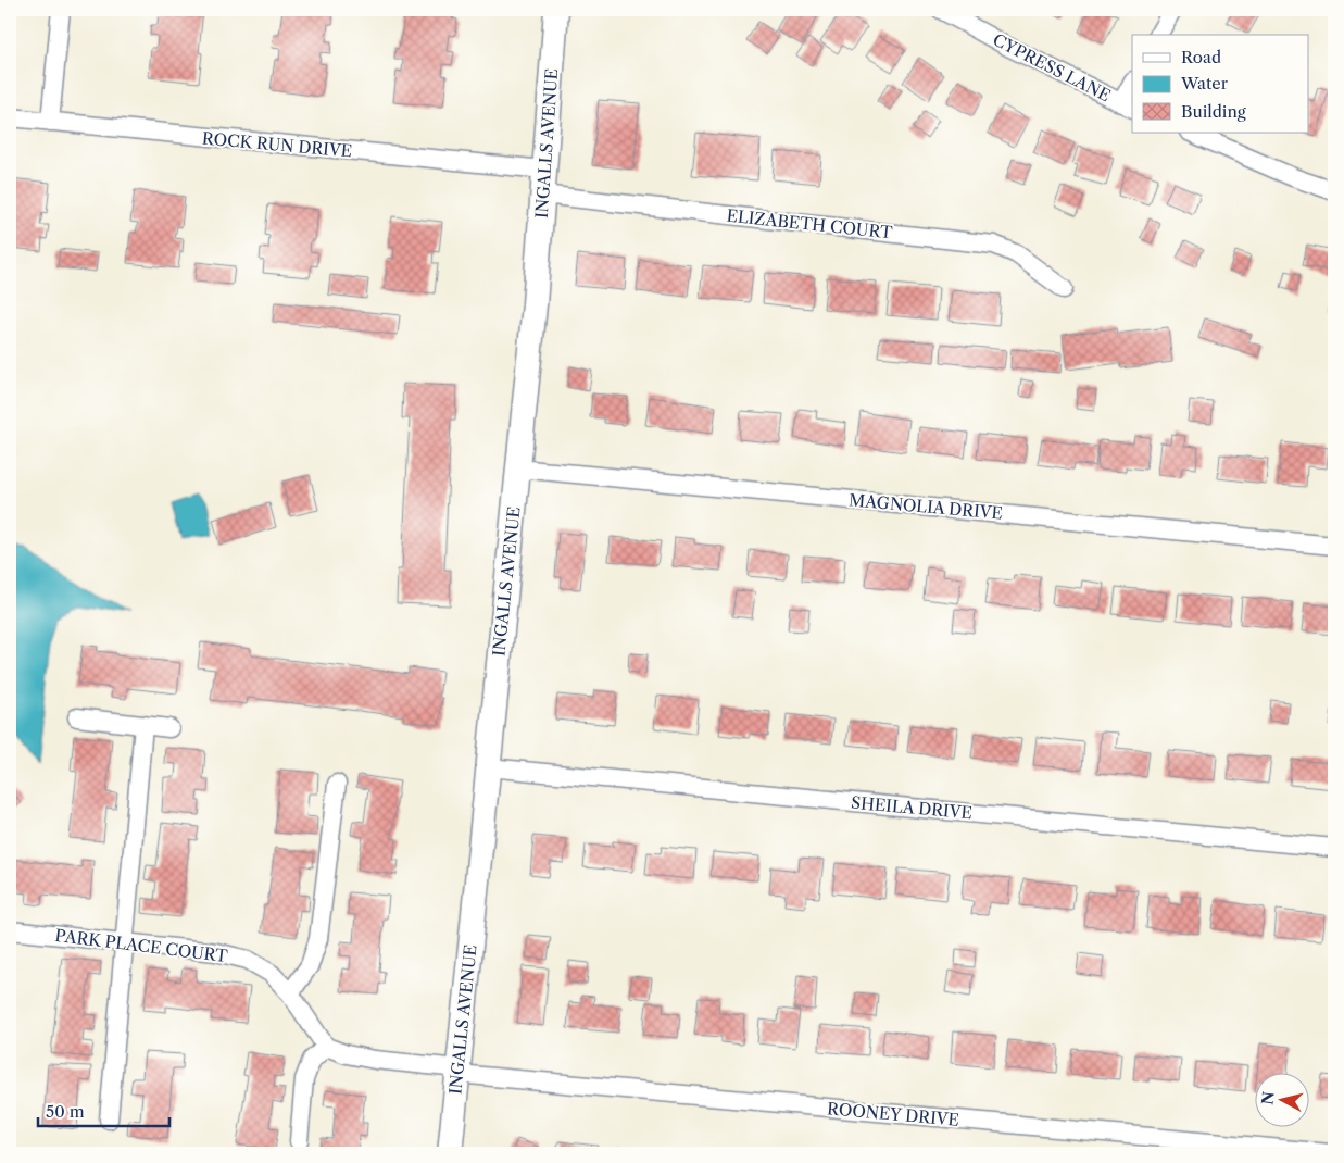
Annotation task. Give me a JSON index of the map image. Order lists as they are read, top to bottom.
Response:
{
  "streets": {
    "street": [
      "CYPRESS LANE",
      "INGALLS AVENUE",
      "ROCK RUN DRIVE",
      "ELIZABETH COURT",
      "MAGNOLIA DRIVE",
      "SHEILA DRIVE",
      "PARK PLACE COURT",
      "ROONEY DRIVE"
    ]
  },
  "crossings": [
    ["INGALLS AVENUE", "ROCK RUN DRIVE"],
    ["INGALLS AVENUE", "ELIZABETH COURT"],
    ["INGALLS AVENUE", "MAGNOLIA DRIVE"],
    ["INGALLS AVENUE", "SHEILA DRIVE"],
    ["INGALLS AVENUE", "ROONEY DRIVE"]
  ],
  "legend": ["Road", "Water", "Building"],
  "scale_bar": "50 m",
  "north": "left"
}
